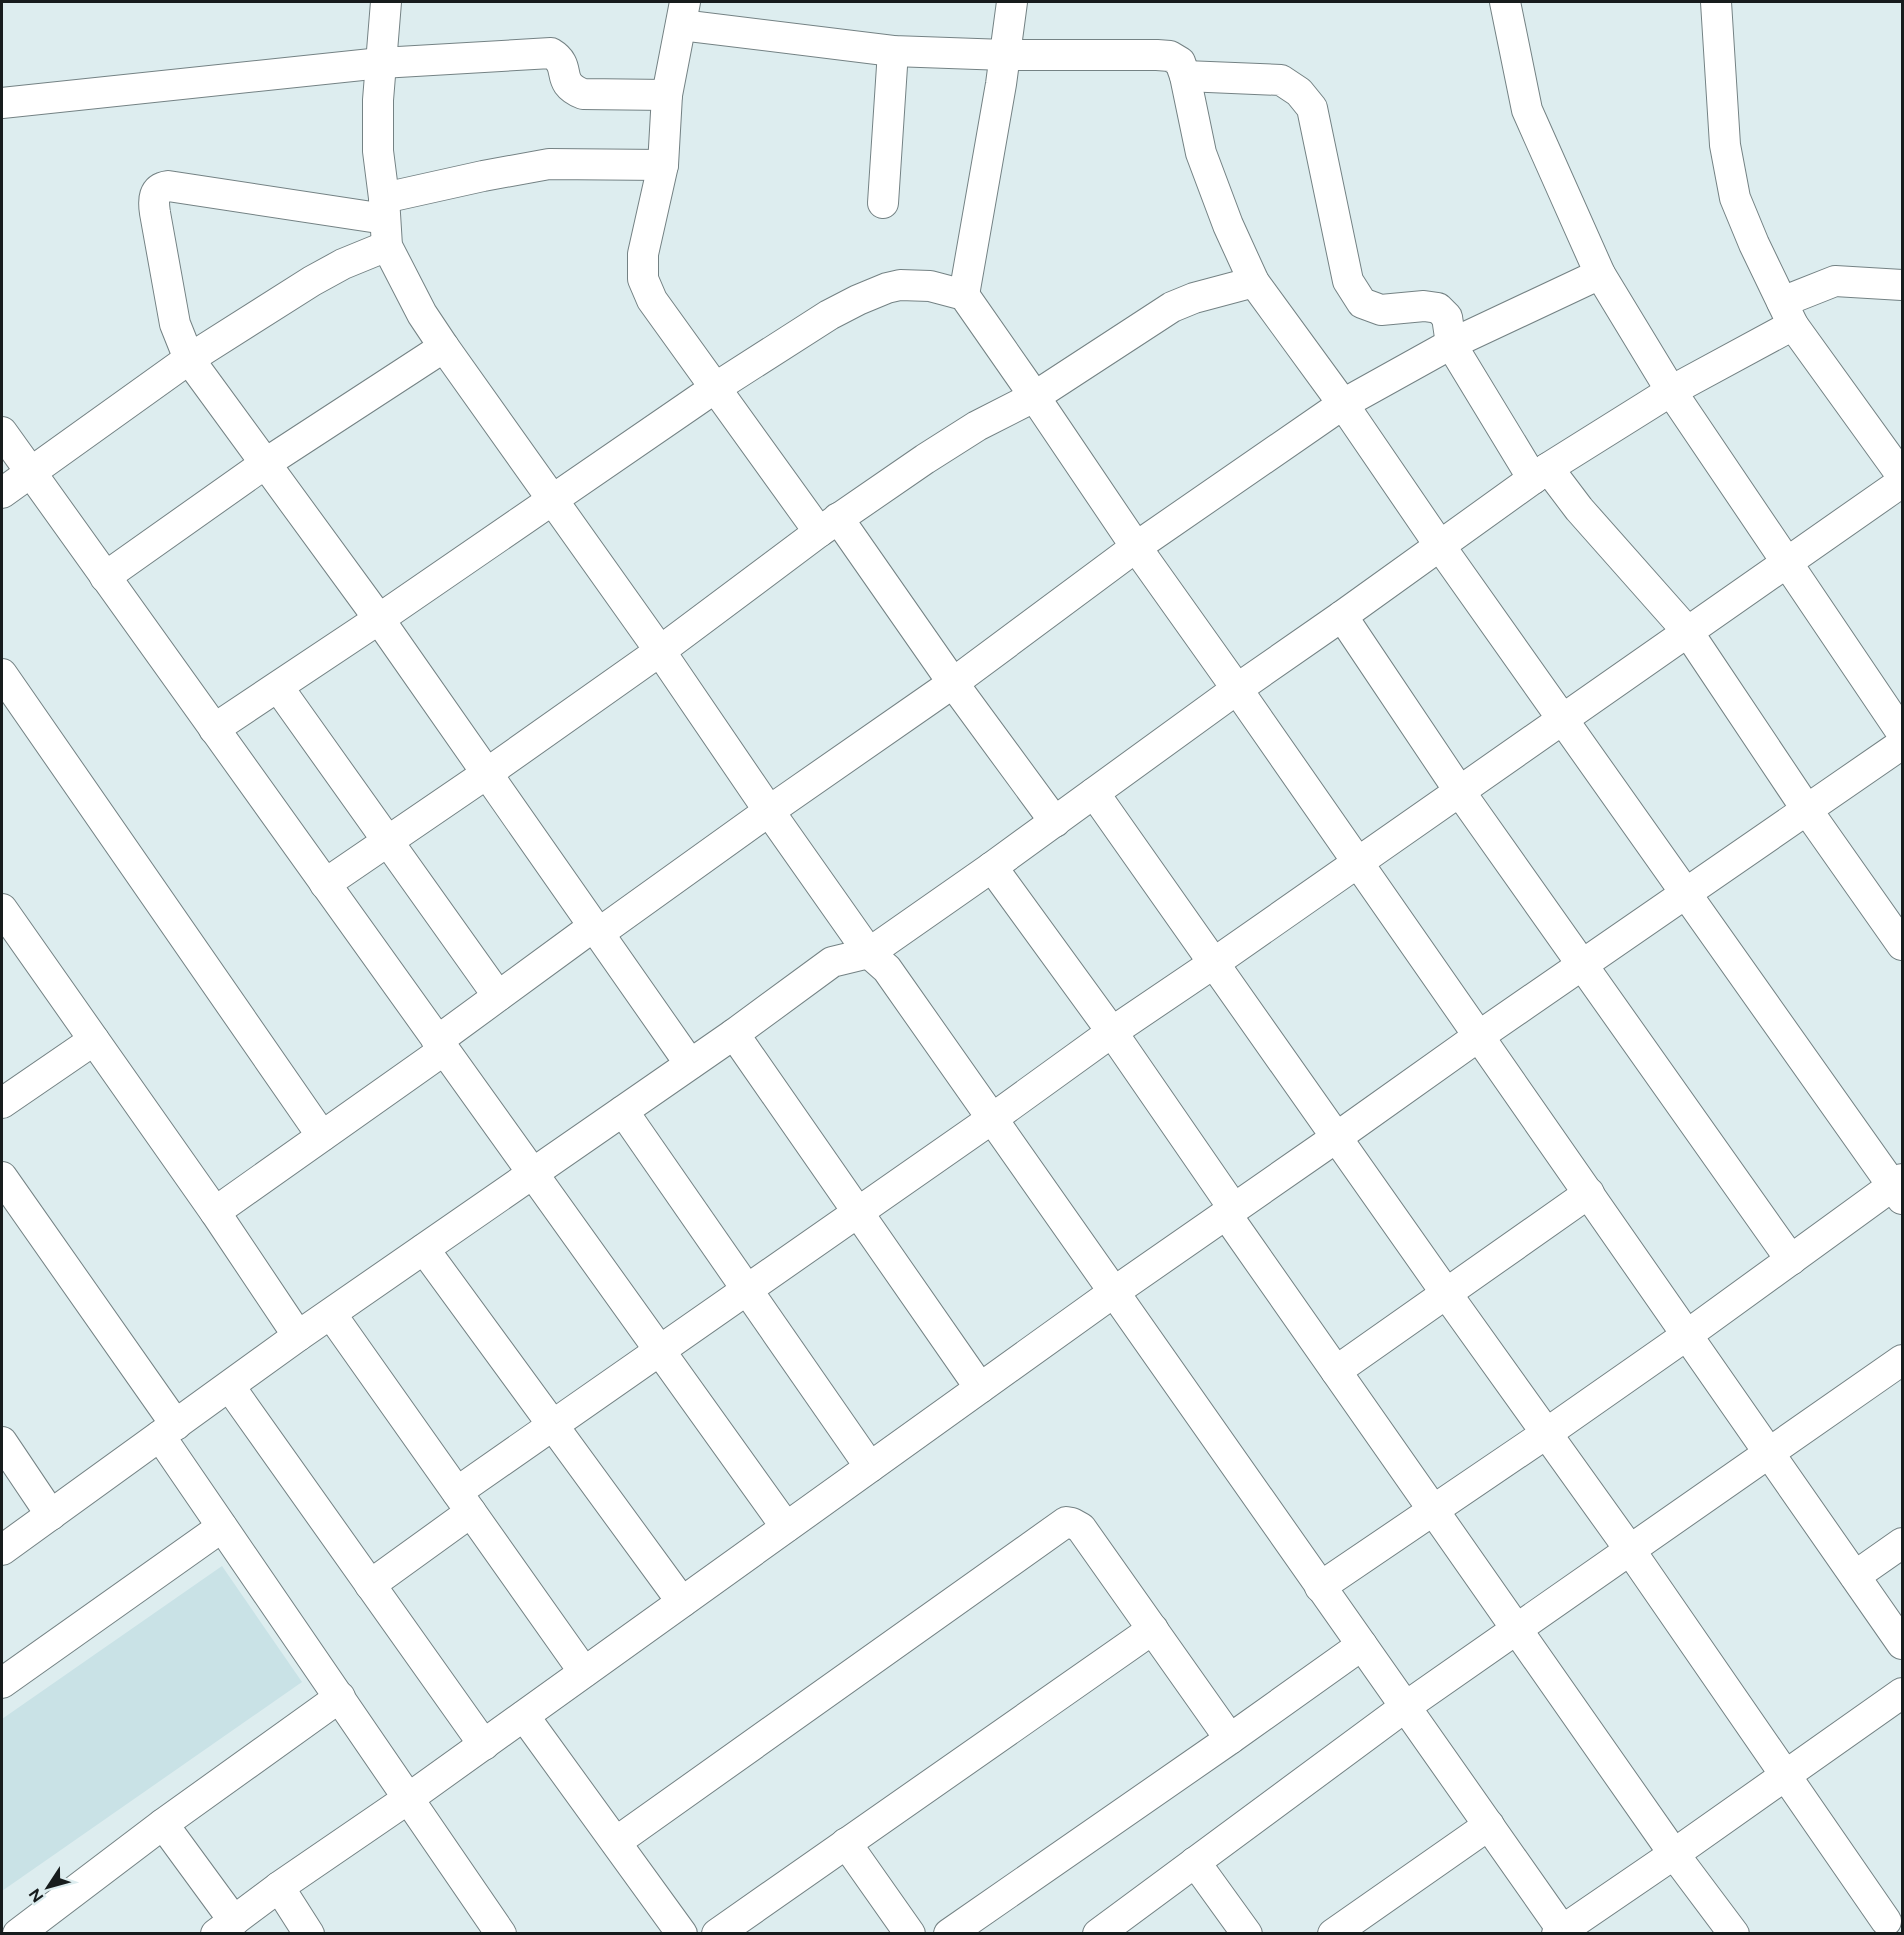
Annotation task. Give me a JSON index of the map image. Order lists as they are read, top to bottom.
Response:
{
  "north": "bottom left"
}
